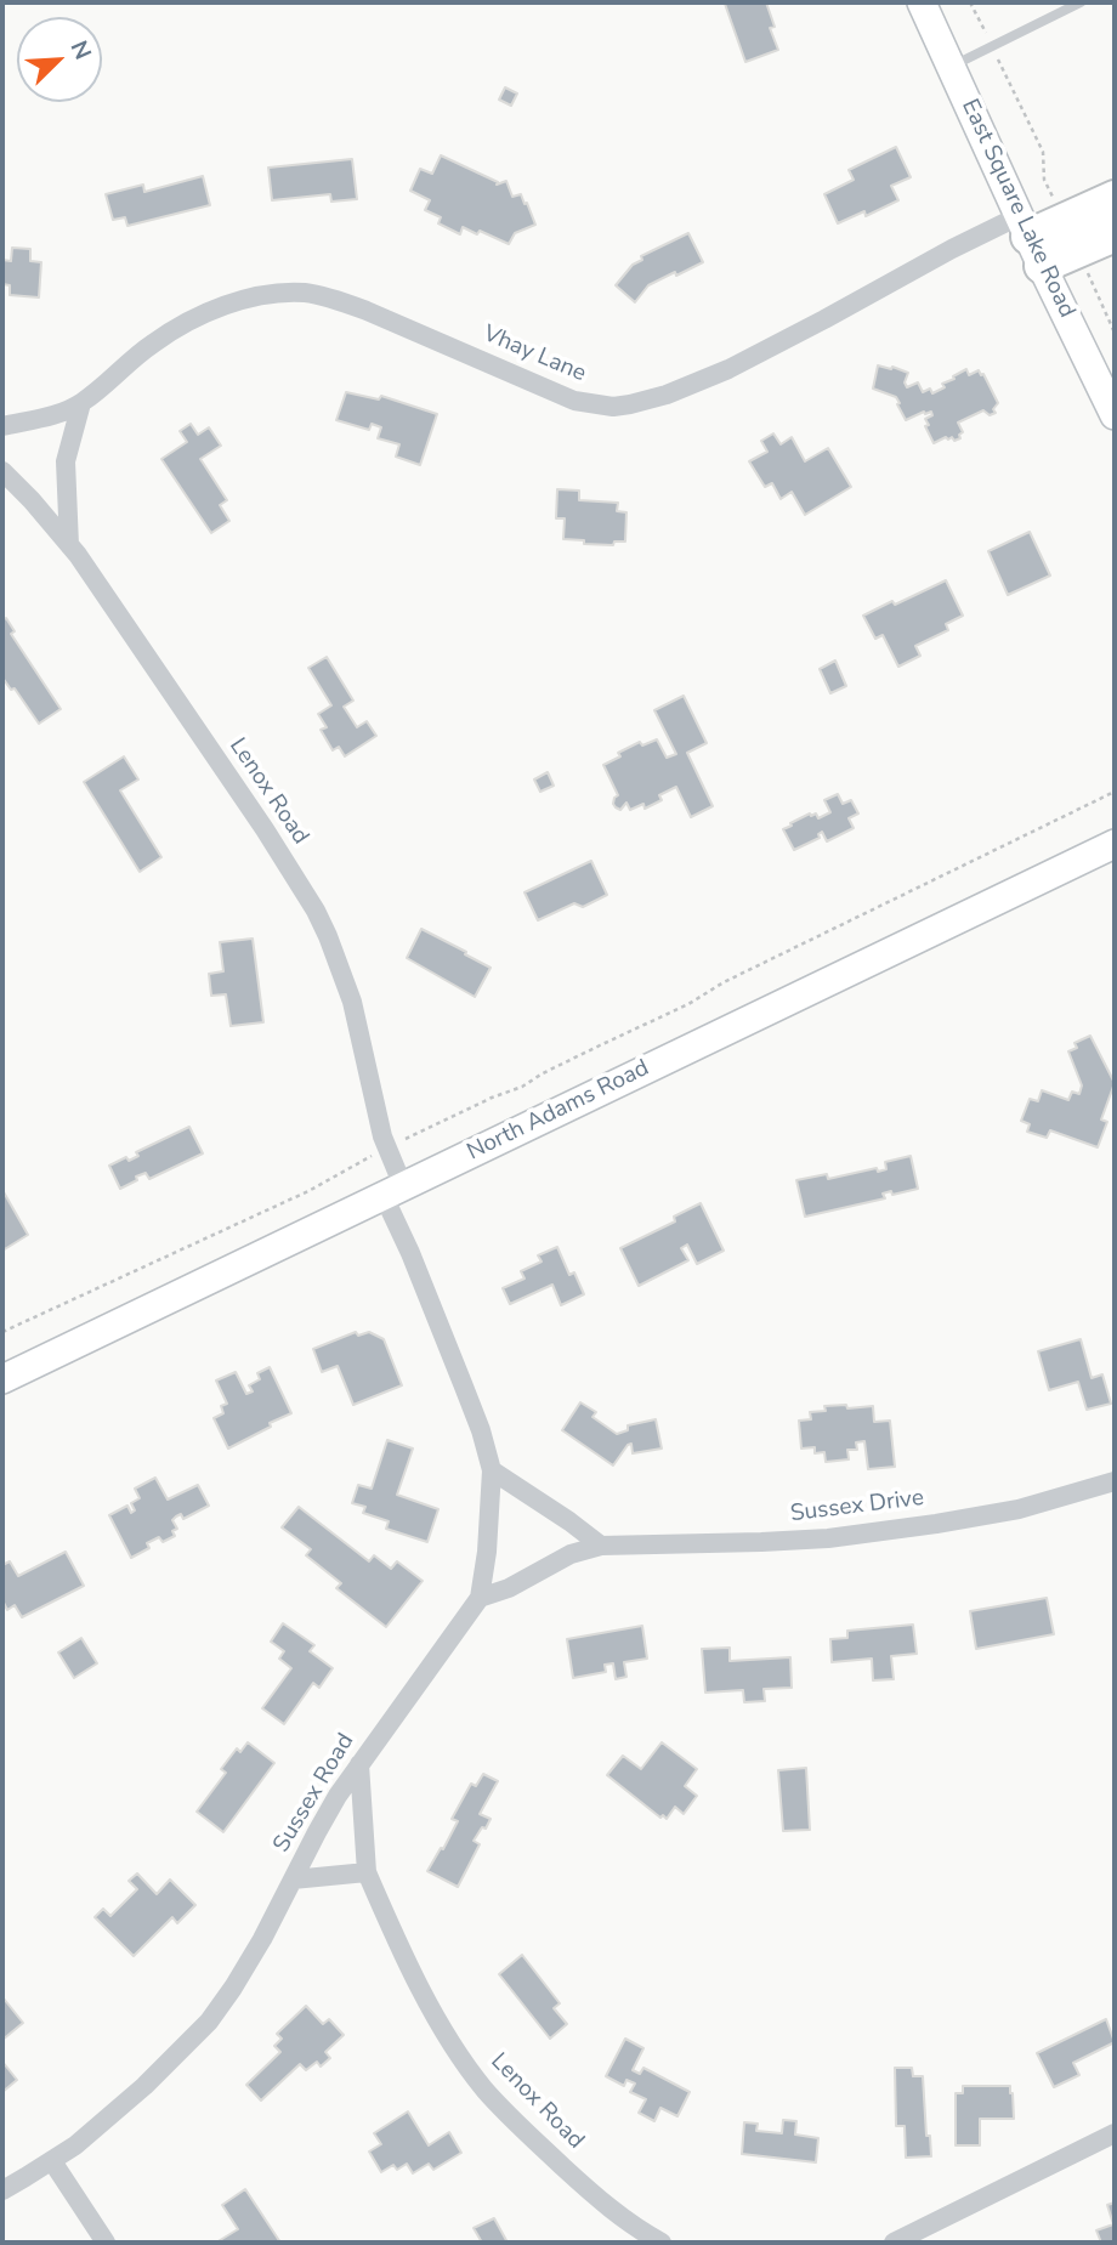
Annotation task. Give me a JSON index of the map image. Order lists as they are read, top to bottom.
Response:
{
  "streets": {
    "street": [
      "East Square Lake Road",
      "Vhay Lane",
      "Lenox Road",
      "North Adams Road",
      "Sussex Drive",
      "Sussex Road"
    ]
  },
  "crossings": [
    ["East Square Lake Road", "Vhay Lane"],
    ["Lenox Road", "North Adams Road"],
    ["Lenox Road", "Sussex Road"]
  ],
  "north": "top right"
}
